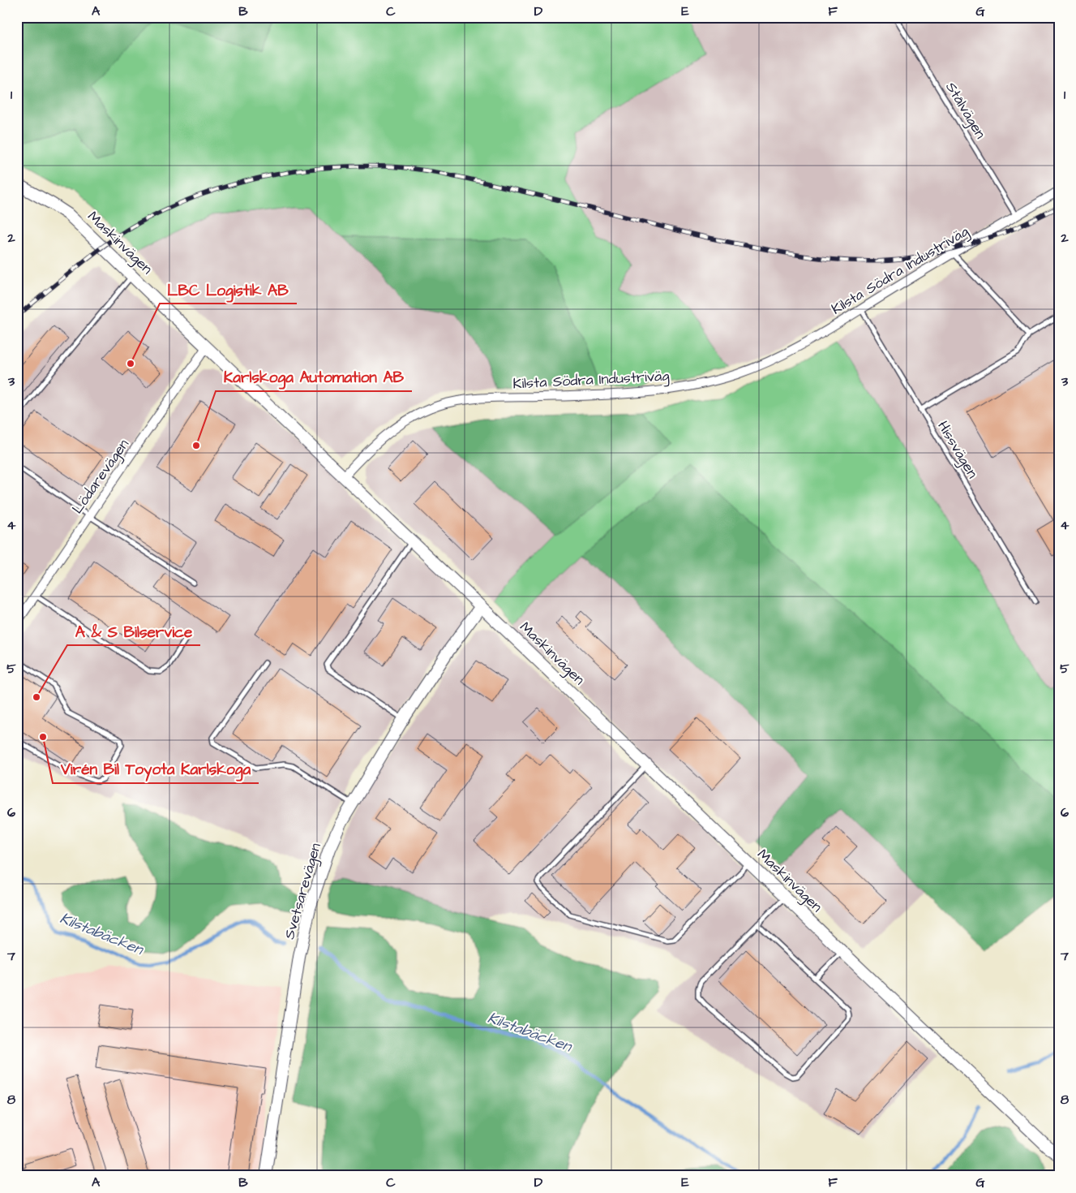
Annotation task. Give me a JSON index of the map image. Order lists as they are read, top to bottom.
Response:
{
  "streets": {
    "street": [
      "Maskinvägen",
      "Kilsta Södra Industriväg",
      "Lödarevägen",
      "Svetsarevägen"
    ],
    "lane": ["Stålvägen", "Hissvägen"]
  },
  "crossings": [
    ["Stålvägen", "Kilsta Södra Industriväg"],
    ["Maskinvägen", "Kilsta Södra Industriväg"],
    ["Maskinvägen", "Lödarevägen"],
    ["Maskinvägen", "Svetsarevägen"],
    ["Kilsta Södra Industriväg", "Hissvägen"]
  ],
  "water": ["Kilstabäcken"],
  "places": [
    "LBC Logistik AB",
    "Karlskoga Automation AB",
    "A & S Bilservice",
    "Virén Bil Toyota Karlskoga"
  ],
  "grid": {
    "columns": [
      "A",
      "B",
      "C",
      "D",
      "E",
      "F",
      "G"
    ],
    "rows": [
      "1",
      "2",
      "3",
      "4",
      "5",
      "6",
      "7",
      "8"
    ]
  }
}
